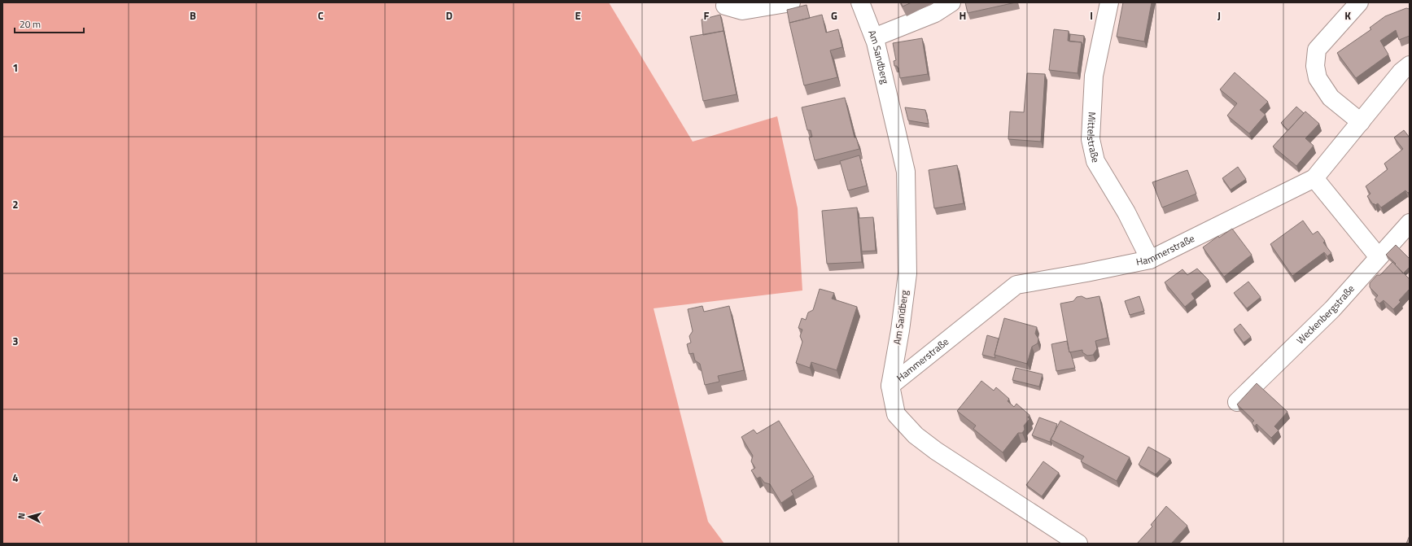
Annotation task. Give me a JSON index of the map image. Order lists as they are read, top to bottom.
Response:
{
  "streets": {
    "street": [
      "Am Sandberg",
      "Mittelstraße",
      "Hammerstraße",
      "Weckenbergstraße"
    ]
  },
  "crossings": [
    ["Am Sandberg", "Hammerstraße"],
    ["Mittelstraße", "Hammerstraße"]
  ],
  "scale_bar": "20 m",
  "north": "left",
  "grid": {
    "columns": [
      "B",
      "C",
      "D",
      "E",
      "F",
      "G",
      "H",
      "I",
      "J",
      "K"
    ],
    "rows": [
      "1",
      "2",
      "3",
      "4"
    ]
  }
}
